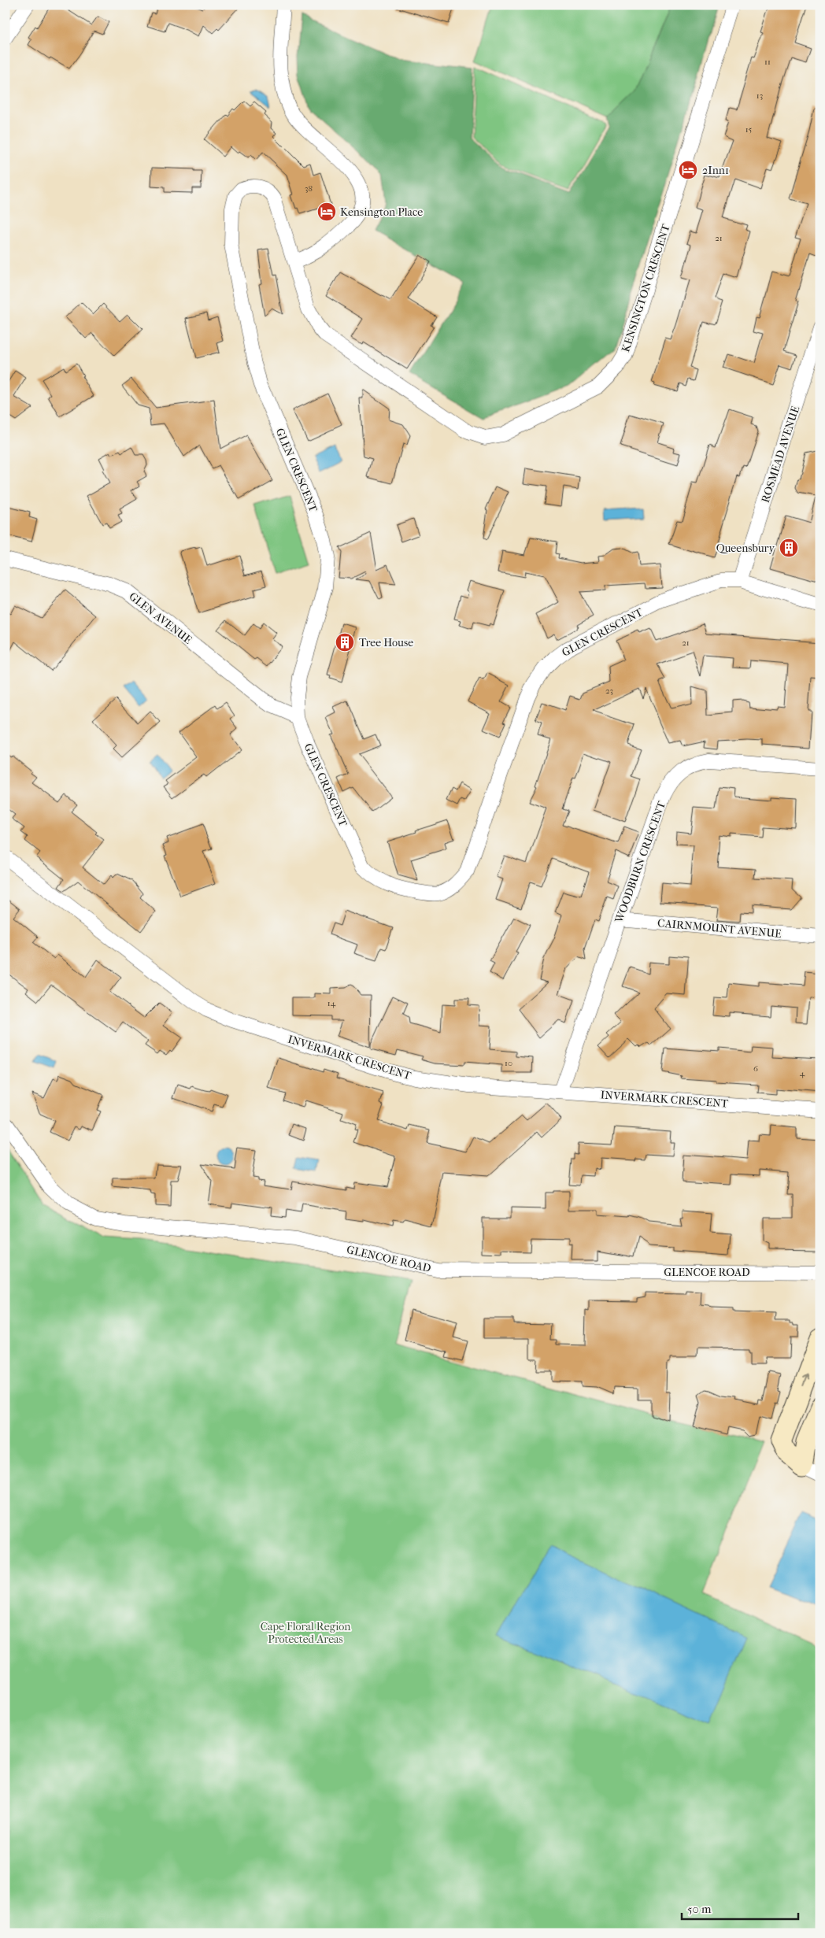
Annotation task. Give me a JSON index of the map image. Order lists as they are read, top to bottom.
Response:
{
  "streets": {
    "street": [
      "KENSINGTON CRESCENT",
      "ROSMEAD AVENUE",
      "GLEN CRESCENT",
      "GLEN AVENUE",
      "WOODBURN CRESCENT",
      "CAIRNMOUNT AVENUE",
      "INVERMARK CRESCENT",
      "GLENCOE ROAD"
    ]
  },
  "crossings": [
    ["KENSINGTON CRESCENT", "GLEN CRESCENT"],
    ["ROSMEAD AVENUE", "GLEN CRESCENT"],
    ["GLEN CRESCENT", "GLEN AVENUE"],
    ["WOODBURN CRESCENT", "CAIRNMOUNT AVENUE"],
    ["WOODBURN CRESCENT", "INVERMARK CRESCENT"]
  ],
  "parks": ["Cape Floral Region Protected Areas"],
  "places": {
    "hotel": ["2Inn1", "Kensington Place"],
    "building": ["Queensbury", "Tree House"]
  },
  "house_numbers": [
    "11",
    "13",
    "15",
    "38",
    "21",
    "21",
    "23",
    "14",
    "10",
    "6",
    "4"
  ],
  "scale_bar": "50 m"
}
